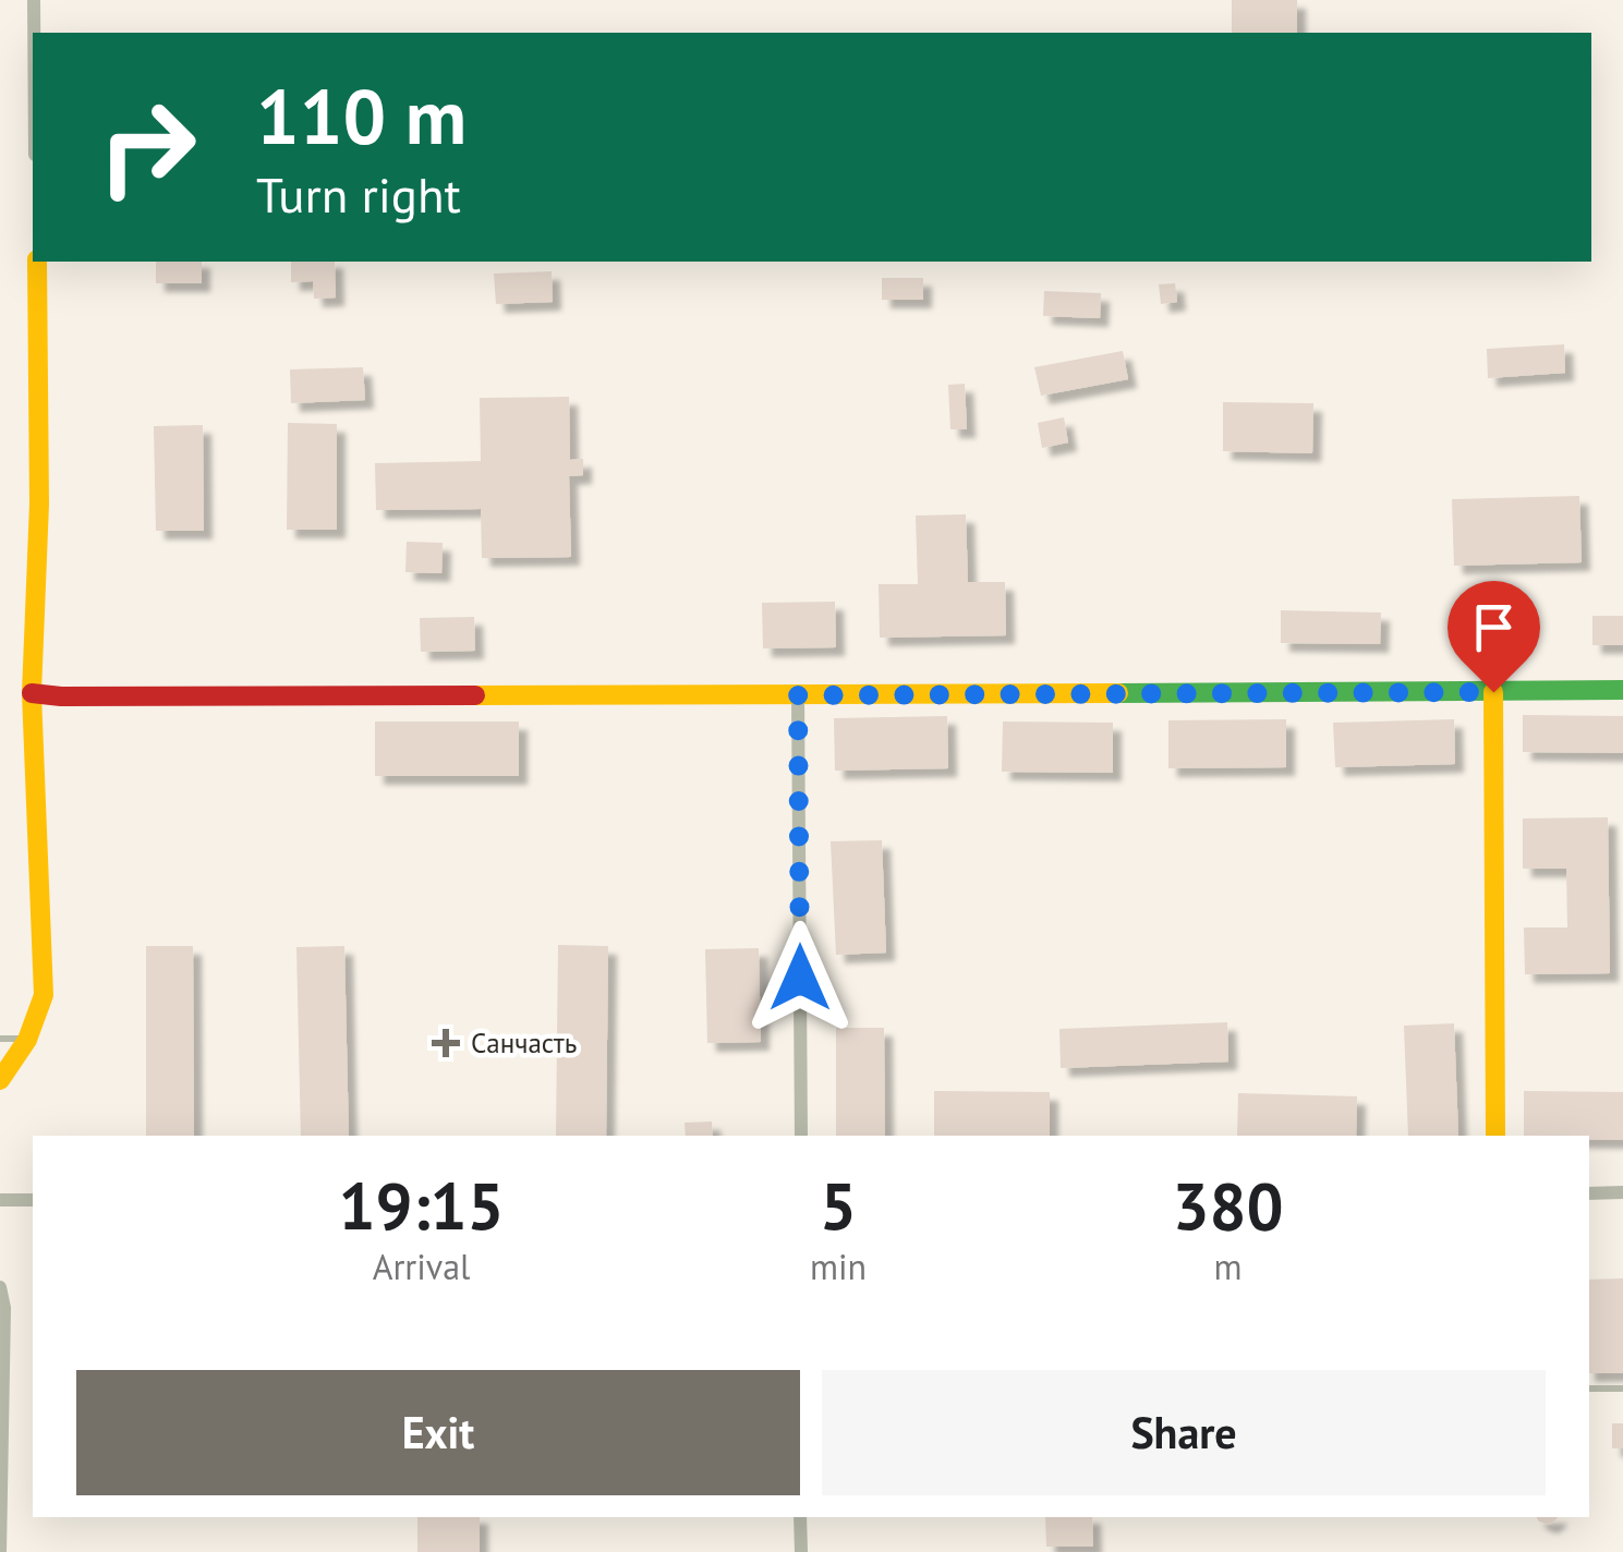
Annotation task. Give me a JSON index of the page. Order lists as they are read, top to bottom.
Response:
{
  "places": {
    "health": ["Санчасть"]
  },
  "page": {
    "turn": ["110 m", "Turn right"],
    "eta": [
      "19:15",
      "Arrival",
      "5",
      "min",
      "380",
      "m"
    ],
    "buttons": ["Exit", "Share"]
  }
}
